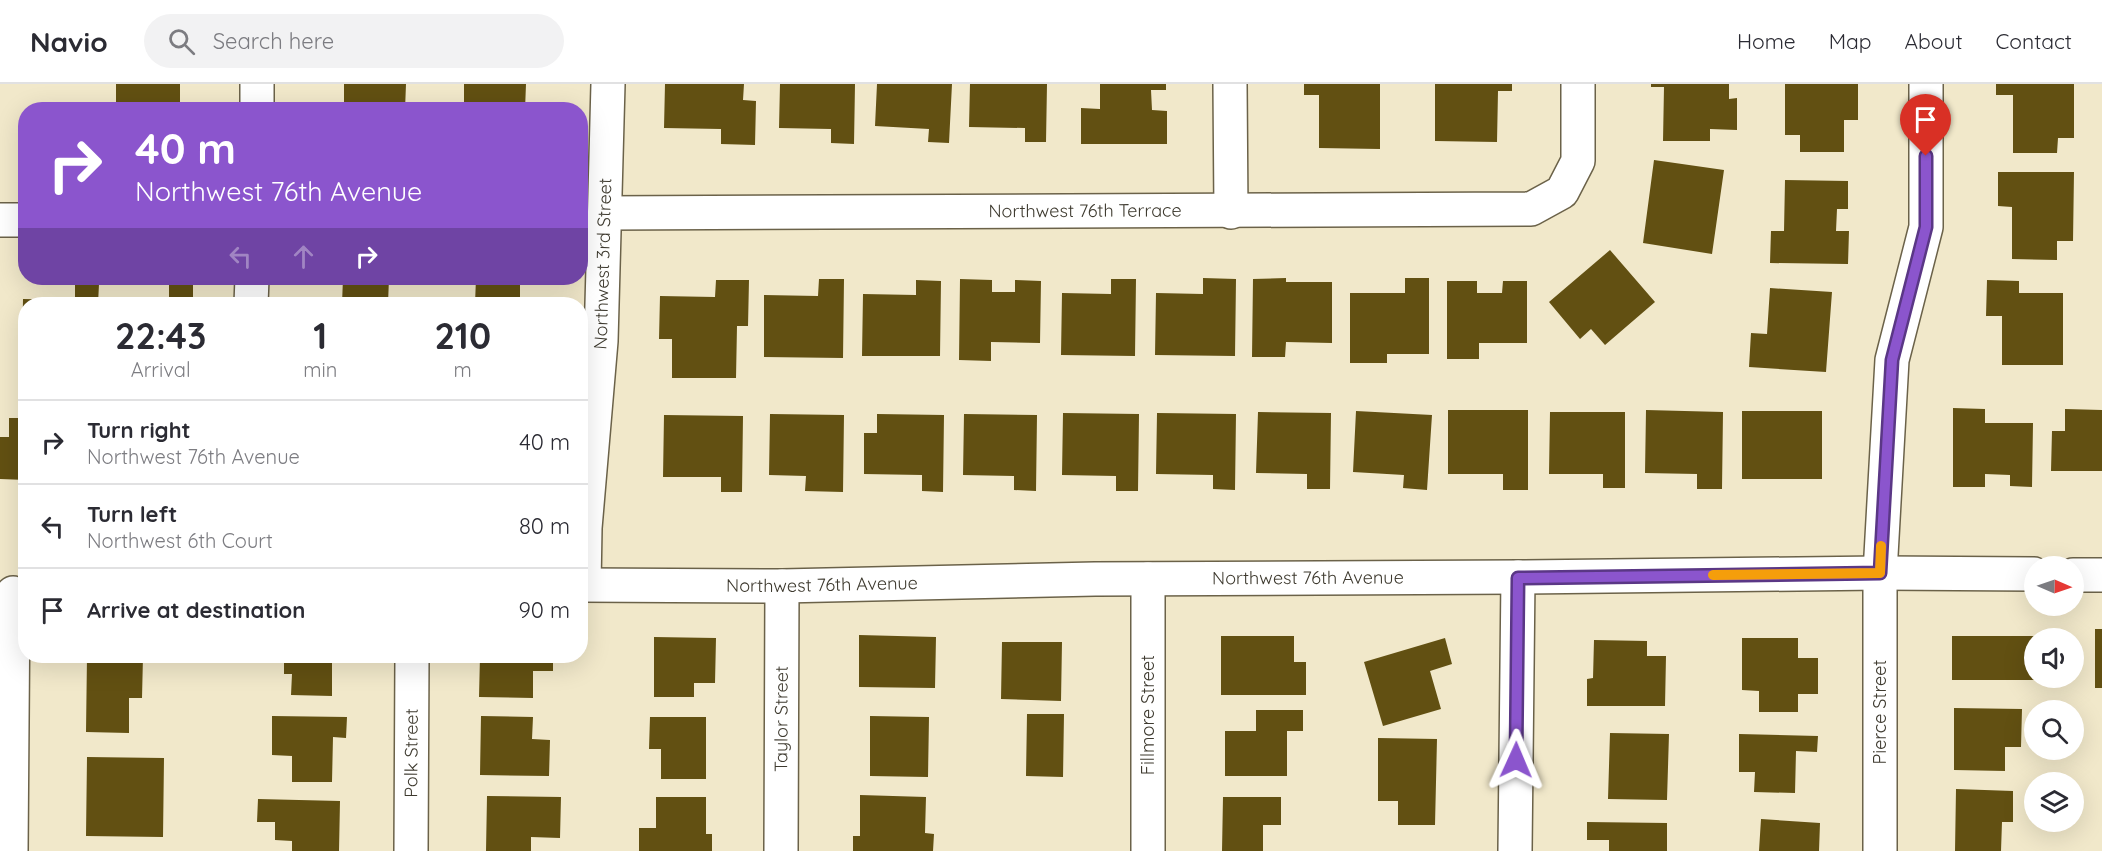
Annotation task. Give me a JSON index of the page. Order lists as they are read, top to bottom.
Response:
{
  "streets": {
    "street": [
      "Northwest 76th Terrace",
      "Northwest 3rd Street",
      "Northwest 76th Avenue",
      "Pierce Street",
      "Fillmore Street",
      "Taylor Street",
      "Polk Street"
    ]
  },
  "crossings": [
    ["Northwest 76th Terrace", "Northwest 3rd Street"],
    ["Northwest 76th Avenue", "Pierce Street"],
    ["Northwest 76th Avenue", "Fillmore Street"],
    ["Northwest 76th Avenue", "Taylor Street"]
  ],
  "north": "right",
  "page": {
    "header": "Navio",
    "search": "Search here",
    "nav": [
      "Home",
      "Map",
      "About",
      "Contact"
    ],
    "turn": ["40 m", "Northwest 76th Avenue"],
    "eta": [
      "22:43",
      "Arrival",
      "1",
      "min",
      "210",
      "m"
    ],
    "list": [
      {
        "name": "Turn right",
        "note": "Northwest 76th Avenue",
        "value": "40 m"
      },
      {
        "name": "Turn left",
        "note": "Northwest 6th Court",
        "value": "80 m"
      },
      {
        "name": "Arrive at destination",
        "value": "90 m"
      }
    ]
  }
}
